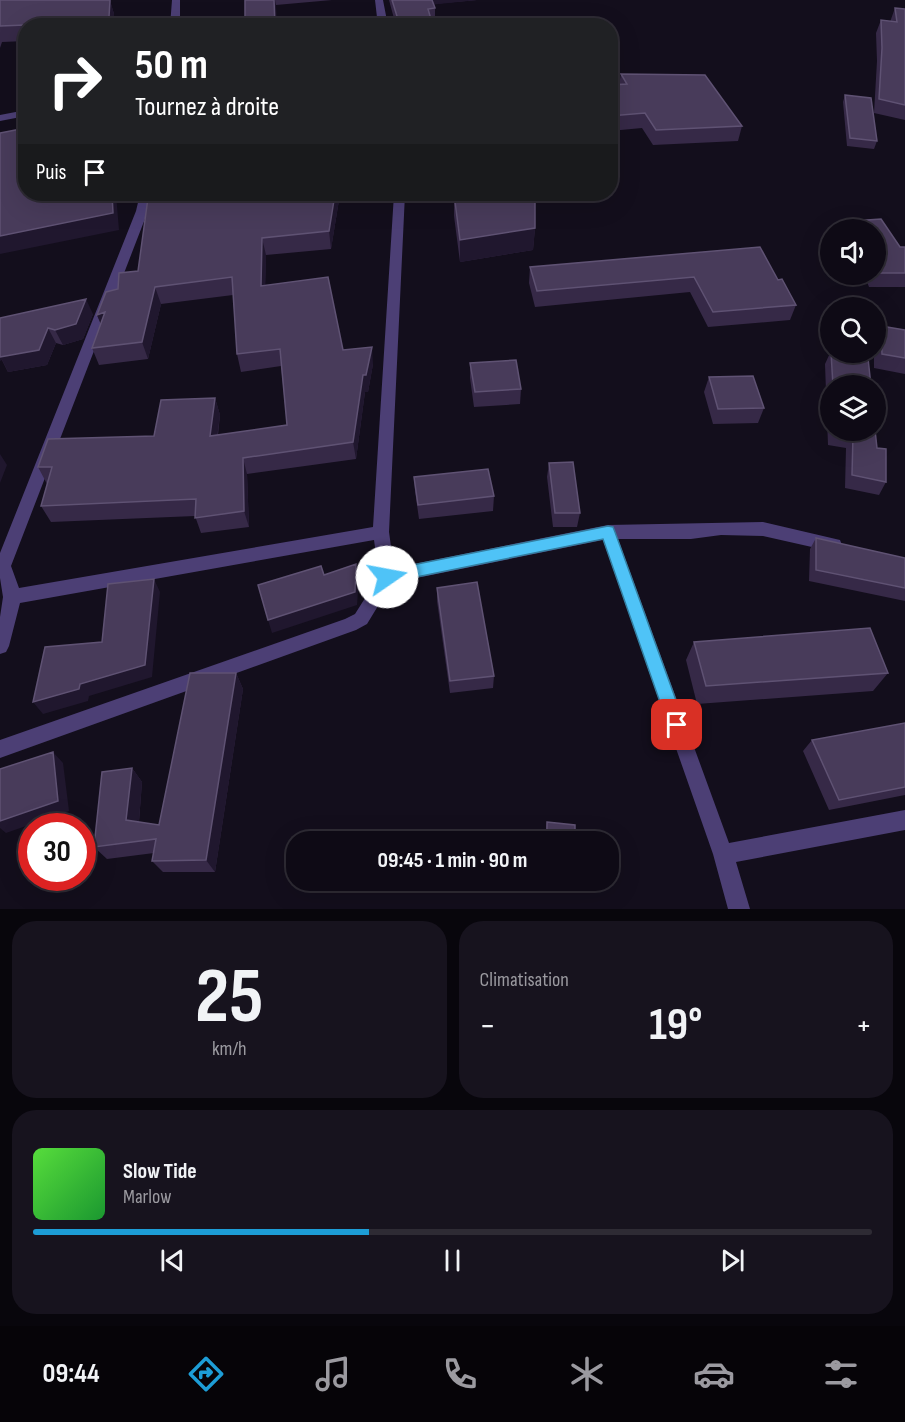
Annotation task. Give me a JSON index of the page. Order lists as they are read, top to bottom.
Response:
{
  "page": {
    "turn": ["50 m", "Tournez à droite"],
    "then": "Puis",
    "limit": "30",
    "trip": "09:45 · 1 min · 90 m",
    "tile": [
      ["25", "km/h"],
      "Climatisation"
    ],
    "heat": ["−", "19°", "+"],
    "song": ["Slow Tide", "Marlow"],
    "tabs": "09:44"
  }
}
